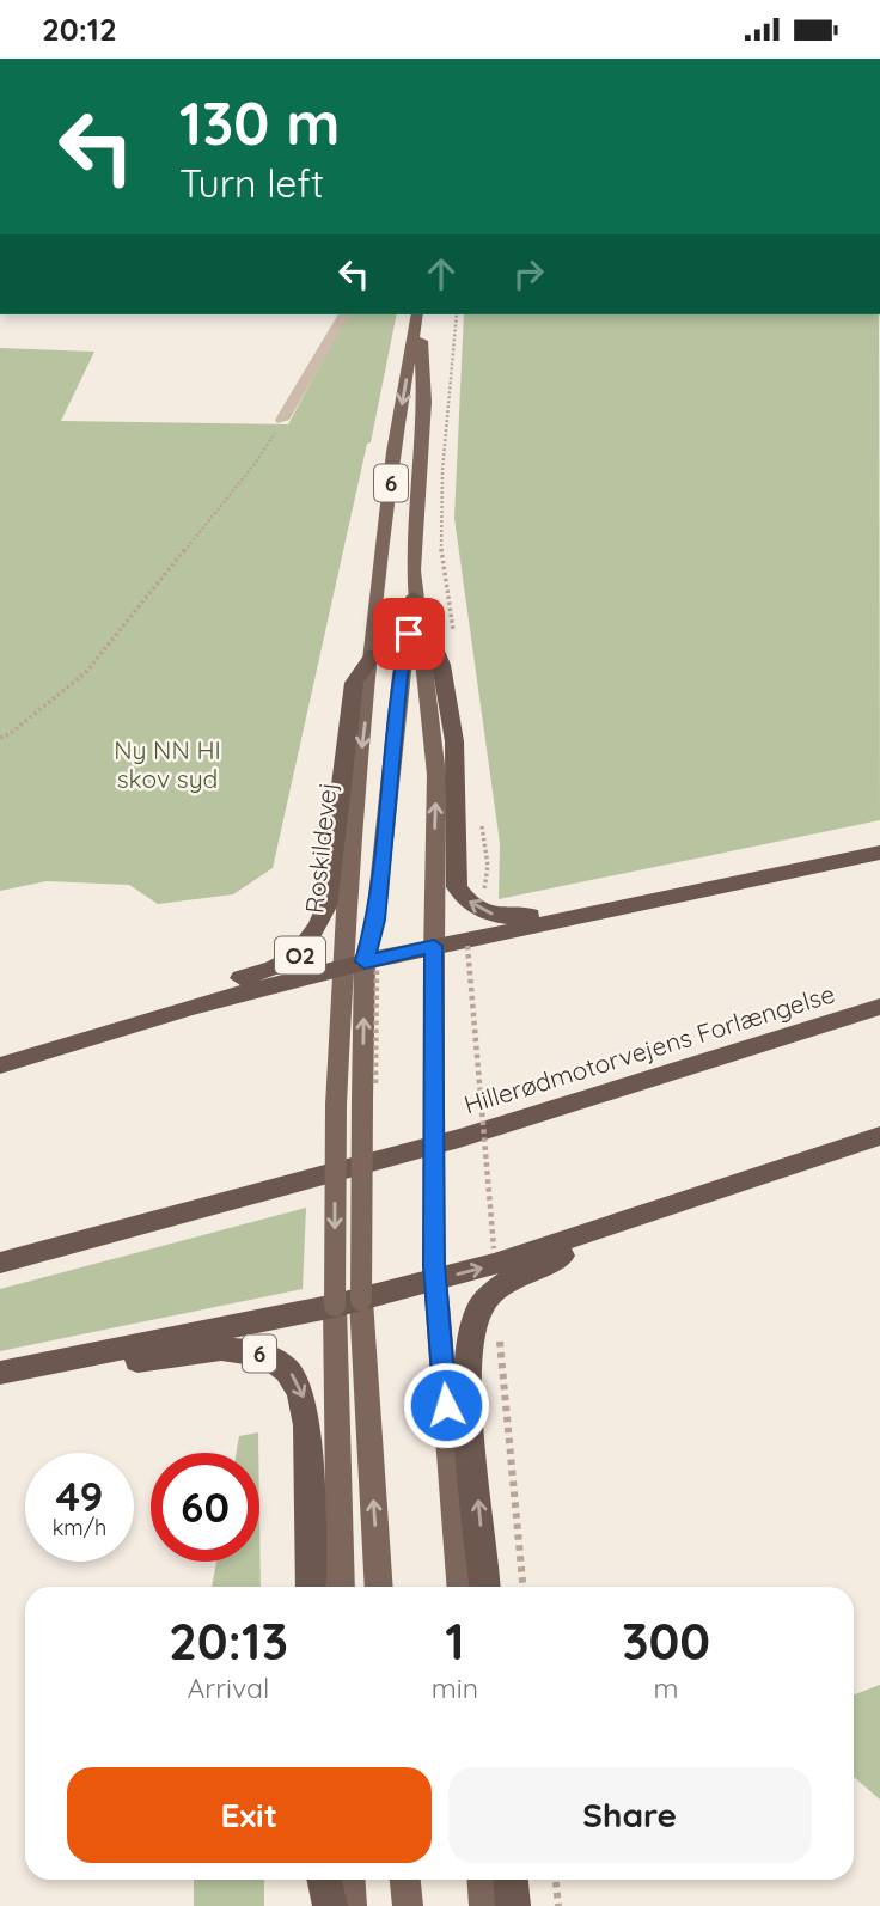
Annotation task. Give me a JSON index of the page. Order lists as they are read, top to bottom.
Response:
{
  "streets": {
    "highway": ["6", "O2", "Hillerødmotorvejens Forlængelse"],
    "main road": ["Roskildevej"]
  },
  "crossings": [
    ["Roskildevej", "O2"]
  ],
  "parks": ["Ny NN HI skov syd"],
  "page": {
    "status": "20:12",
    "turn": ["130 m", "Turn left"],
    "speed": "49 km/h",
    "limit": "60",
    "eta": [
      "20:13",
      "Arrival",
      "1",
      "min",
      "300",
      "m"
    ],
    "buttons": ["Exit", "Share"]
  }
}
